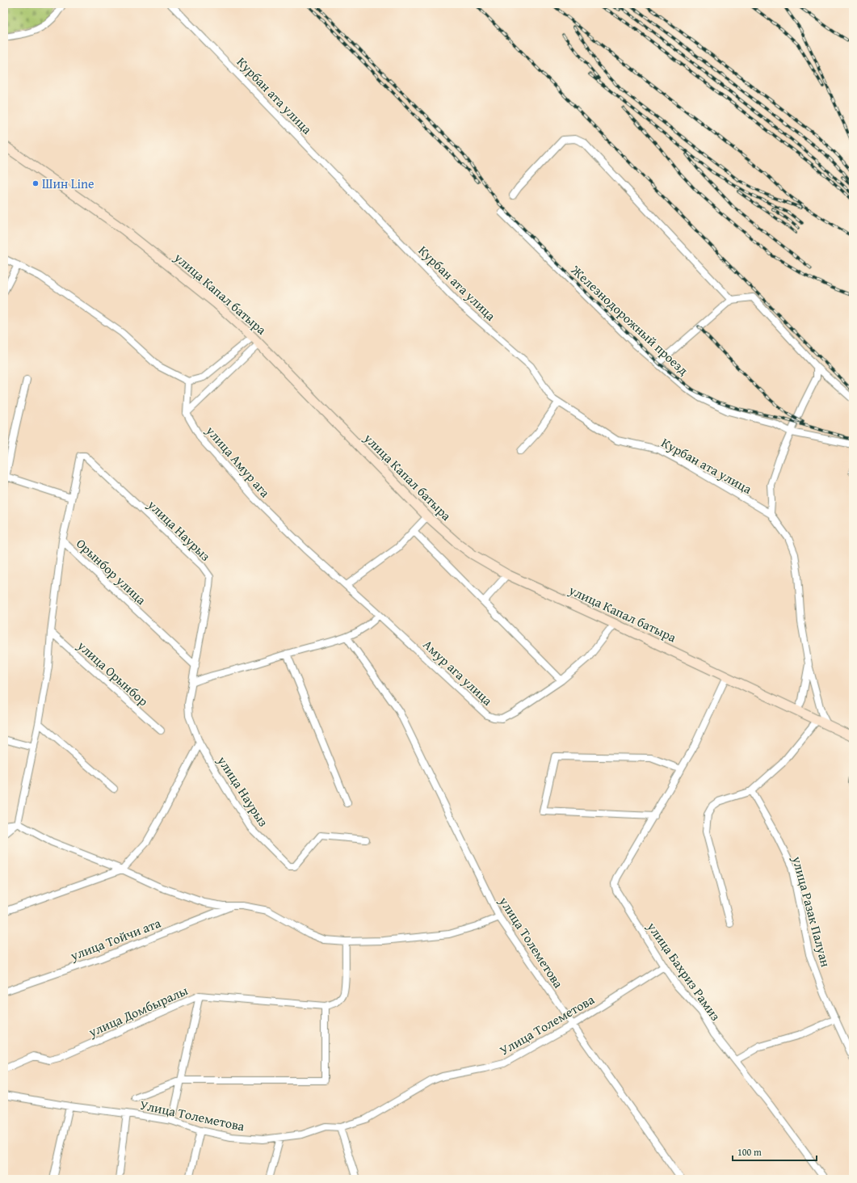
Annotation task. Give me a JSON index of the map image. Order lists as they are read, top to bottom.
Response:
{
  "streets": {
    "main road": ["улица Капал батыра"],
    "street": [
      "Курбан ата улица",
      "Железнодорожный проезд",
      "улица Амур ага",
      "улица Наурыз",
      "Орынбор улица",
      "Амур ага улица",
      "улица Орынбор",
      "улица Разак Палуан",
      "улица Тойчи ата",
      "улица Толеметова",
      "улица Бахриз Рамиз",
      "улица Домбыралы",
      "Улица Толеметова"
    ]
  },
  "crossings": [
    ["улица Капал батыра", "Амур ага улица"],
    ["улица Капал батыра", "улица Бахриз Рамиз"],
    ["улица Амур ага", "Амур ага улица"],
    ["улица Наурыз", "Орынбор улица"],
    ["улица Толеметова", "Улица Толеметова"],
    ["улица Бахриз Рамиз", "Улица Толеметова"]
  ],
  "places": ["Шин Line"],
  "scale_bar": "100 m"
}
